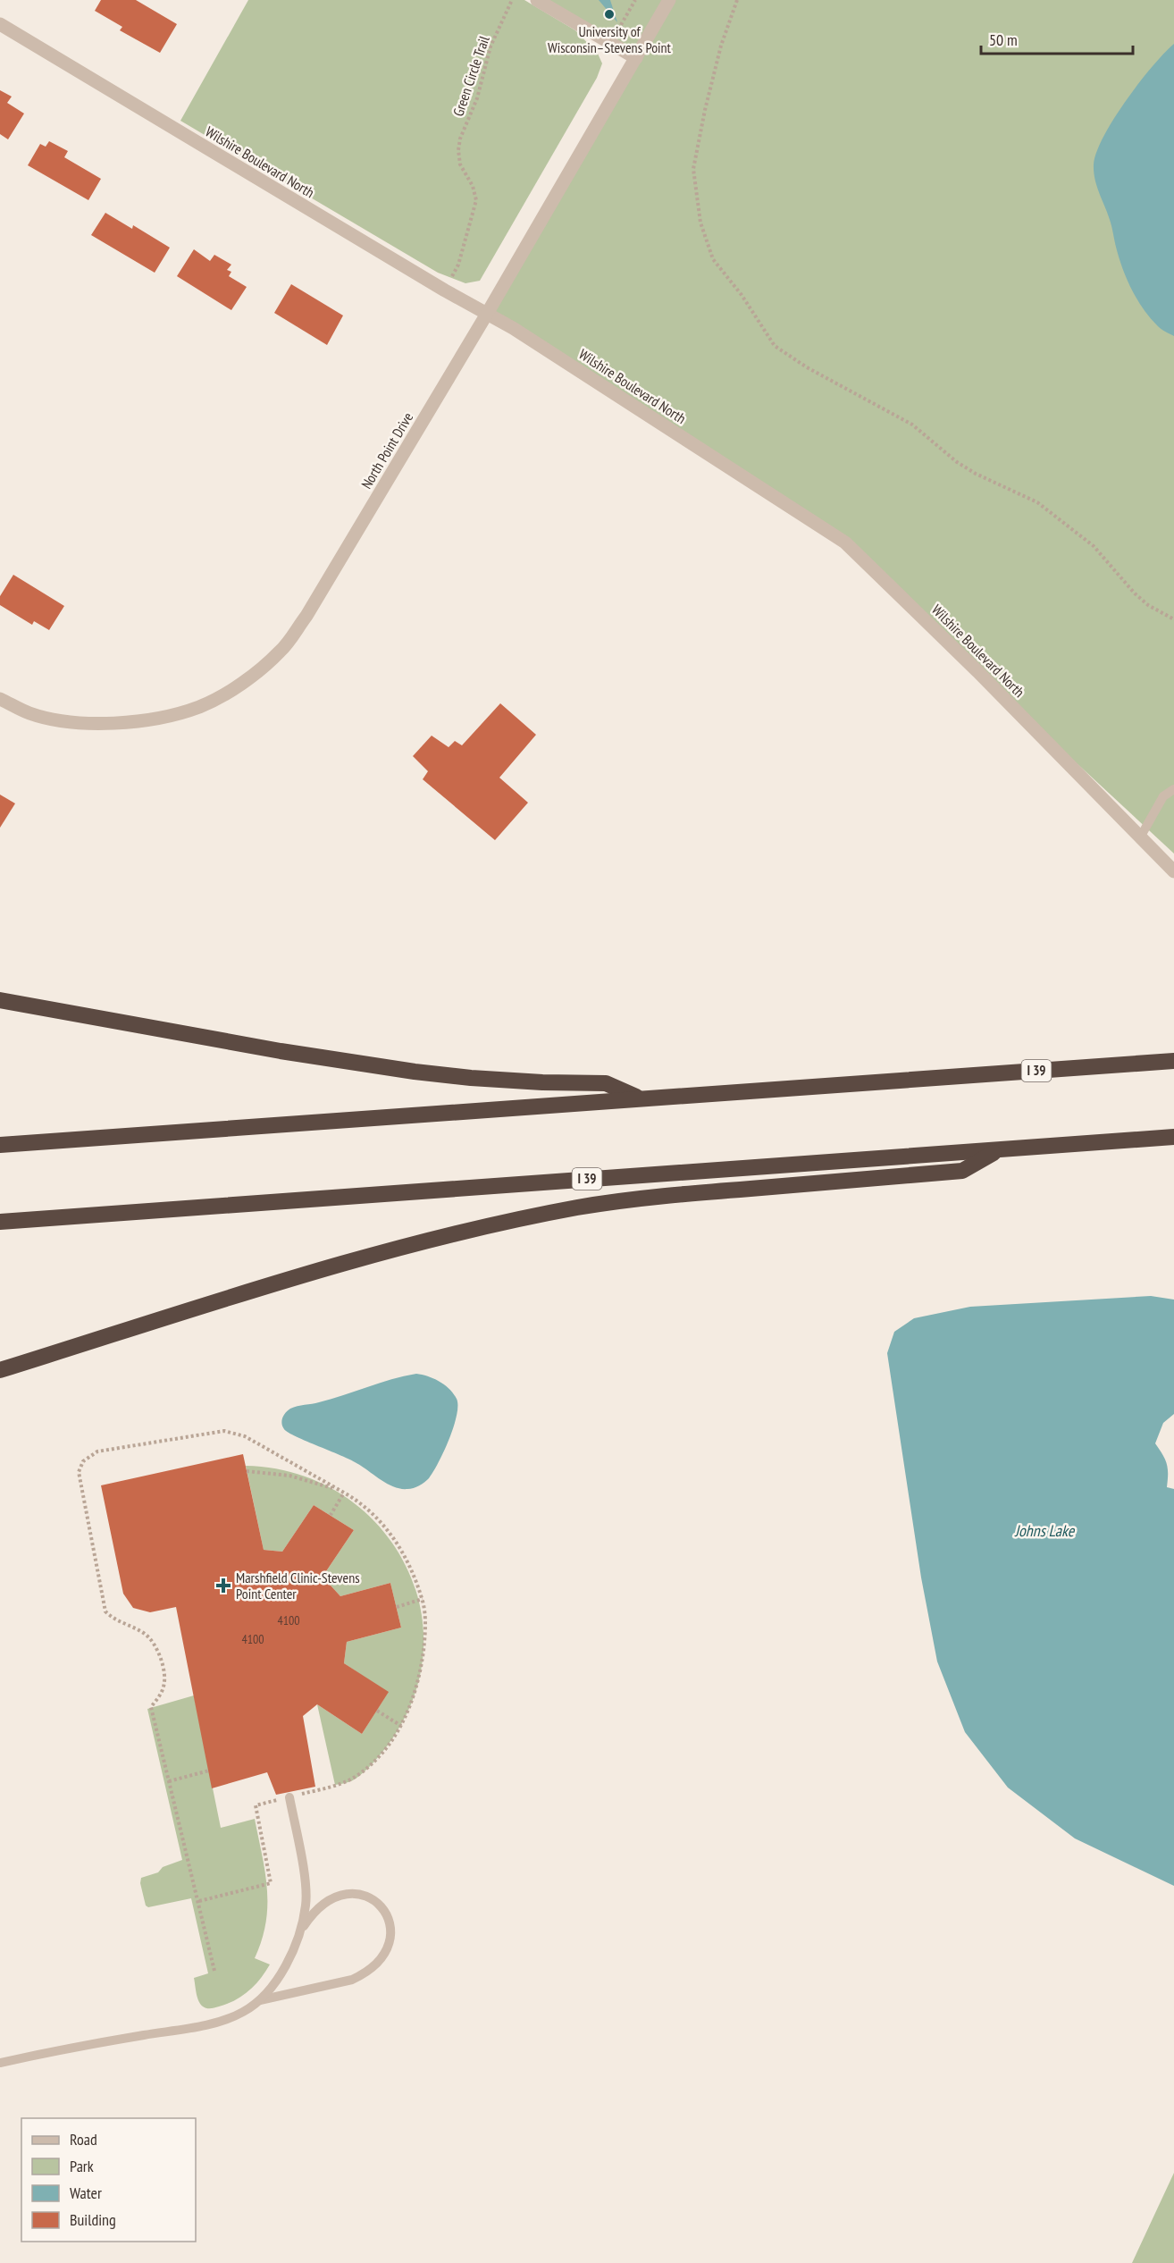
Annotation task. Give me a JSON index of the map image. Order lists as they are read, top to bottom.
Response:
{
  "streets": {
    "highway": ["I 39"],
    "street": ["Wilshire Boulevard North", "North Point Drive"],
    "path": ["Green Circle Trail"]
  },
  "crossings": [
    ["Wilshire Boulevard North", "North Point Drive"]
  ],
  "water": ["Johns Lake"],
  "places": {
    "other": ["University of Wisconsin–Stevens Point"],
    "health": ["Marshfield Clinic-Stevens Point Center"]
  },
  "house_numbers": ["4100", "4100"],
  "legend": [
    "Road",
    "Park",
    "Water",
    "Building"
  ],
  "scale_bar": "50 m"
}
